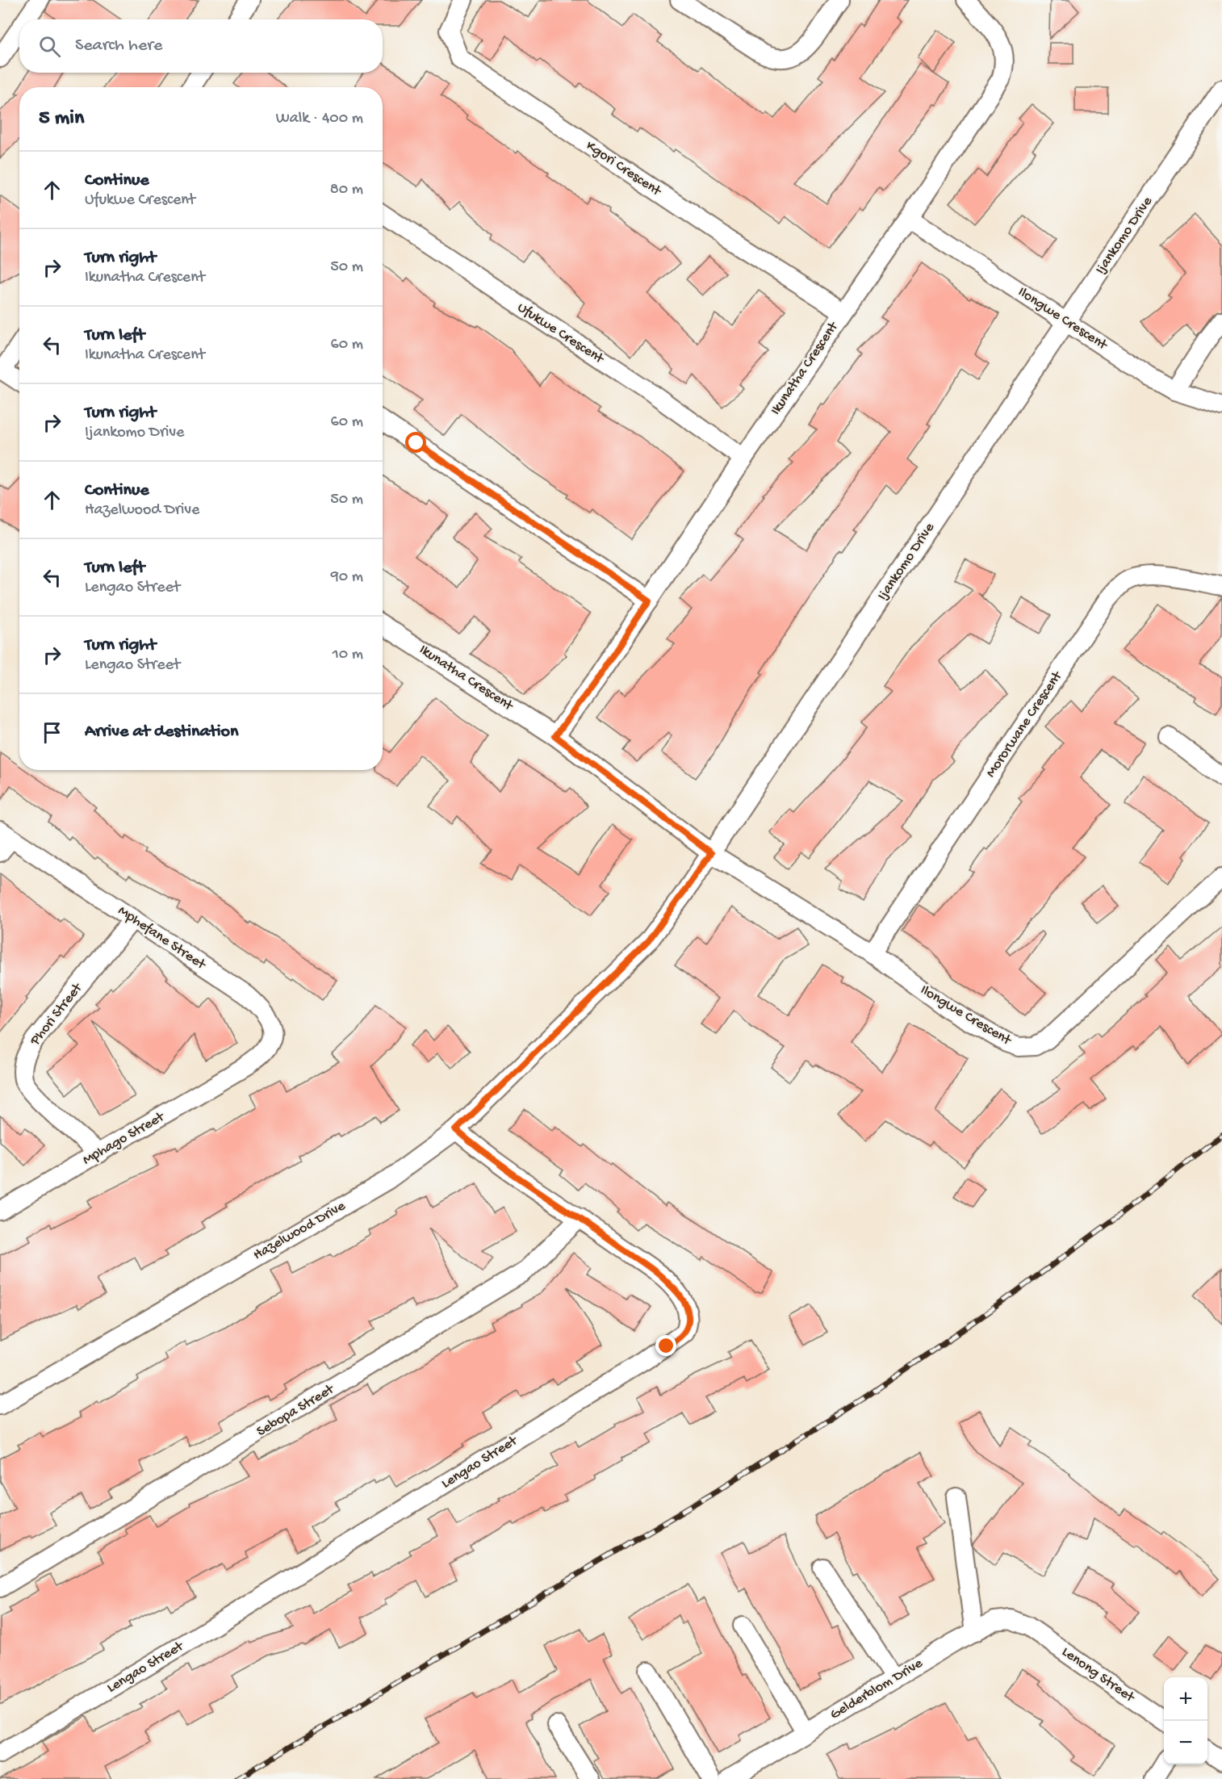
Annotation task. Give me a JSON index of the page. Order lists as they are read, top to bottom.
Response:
{
  "streets": {
    "street": [
      "Kgori Crescent",
      "Ijankomo Drive",
      "Ilongwe Crescent",
      "Ufukwe Crescent",
      "Ikunatha Crescent",
      "Mororwane Crescent",
      "Mphefane Street",
      "Phori Street",
      "Mphago Street",
      "Hazelwood Drive",
      "Sebopa Street",
      "Lengao Street",
      "Lenong Street",
      "Gelderblom Drive"
    ]
  },
  "crossings": [
    ["Kgori Crescent", "Ikunatha Crescent"],
    ["Ijankomo Drive", "Ilongwe Crescent"],
    ["Ijankomo Drive", "Ikunatha Crescent"],
    ["Ijankomo Drive", "Hazelwood Drive"],
    ["Ilongwe Crescent", "Ikunatha Crescent"],
    ["Ilongwe Crescent", "Mororwane Crescent"],
    ["Ufukwe Crescent", "Ikunatha Crescent"],
    ["Mphefane Street", "Phori Street"],
    ["Mphefane Street", "Mphago Street"],
    ["Phori Street", "Mphago Street"],
    ["Hazelwood Drive", "Lengao Street"],
    ["Sebopa Street", "Lengao Street"],
    ["Lenong Street", "Gelderblom Drive"]
  ],
  "page": {
    "search": "Search here",
    "heading": ["5 min", "Walk · 400 m"],
    "list": [
      ["Continue", "Ufukwe Crescent", "80 m"],
      ["Turn right", "Ikunatha Crescent", "50 m"],
      ["Turn left", "Ikunatha Crescent", "60 m"],
      ["Turn right", "Ijankomo Drive", "60 m"],
      ["Continue", "Hazelwood Drive", "50 m"],
      ["Turn left", "Lengao Street", "90 m"],
      ["Turn right", "Lengao Street", "10 m"],
      "Arrive at destination"
    ],
    "map_buttons": ["+", "−"]
  }
}
